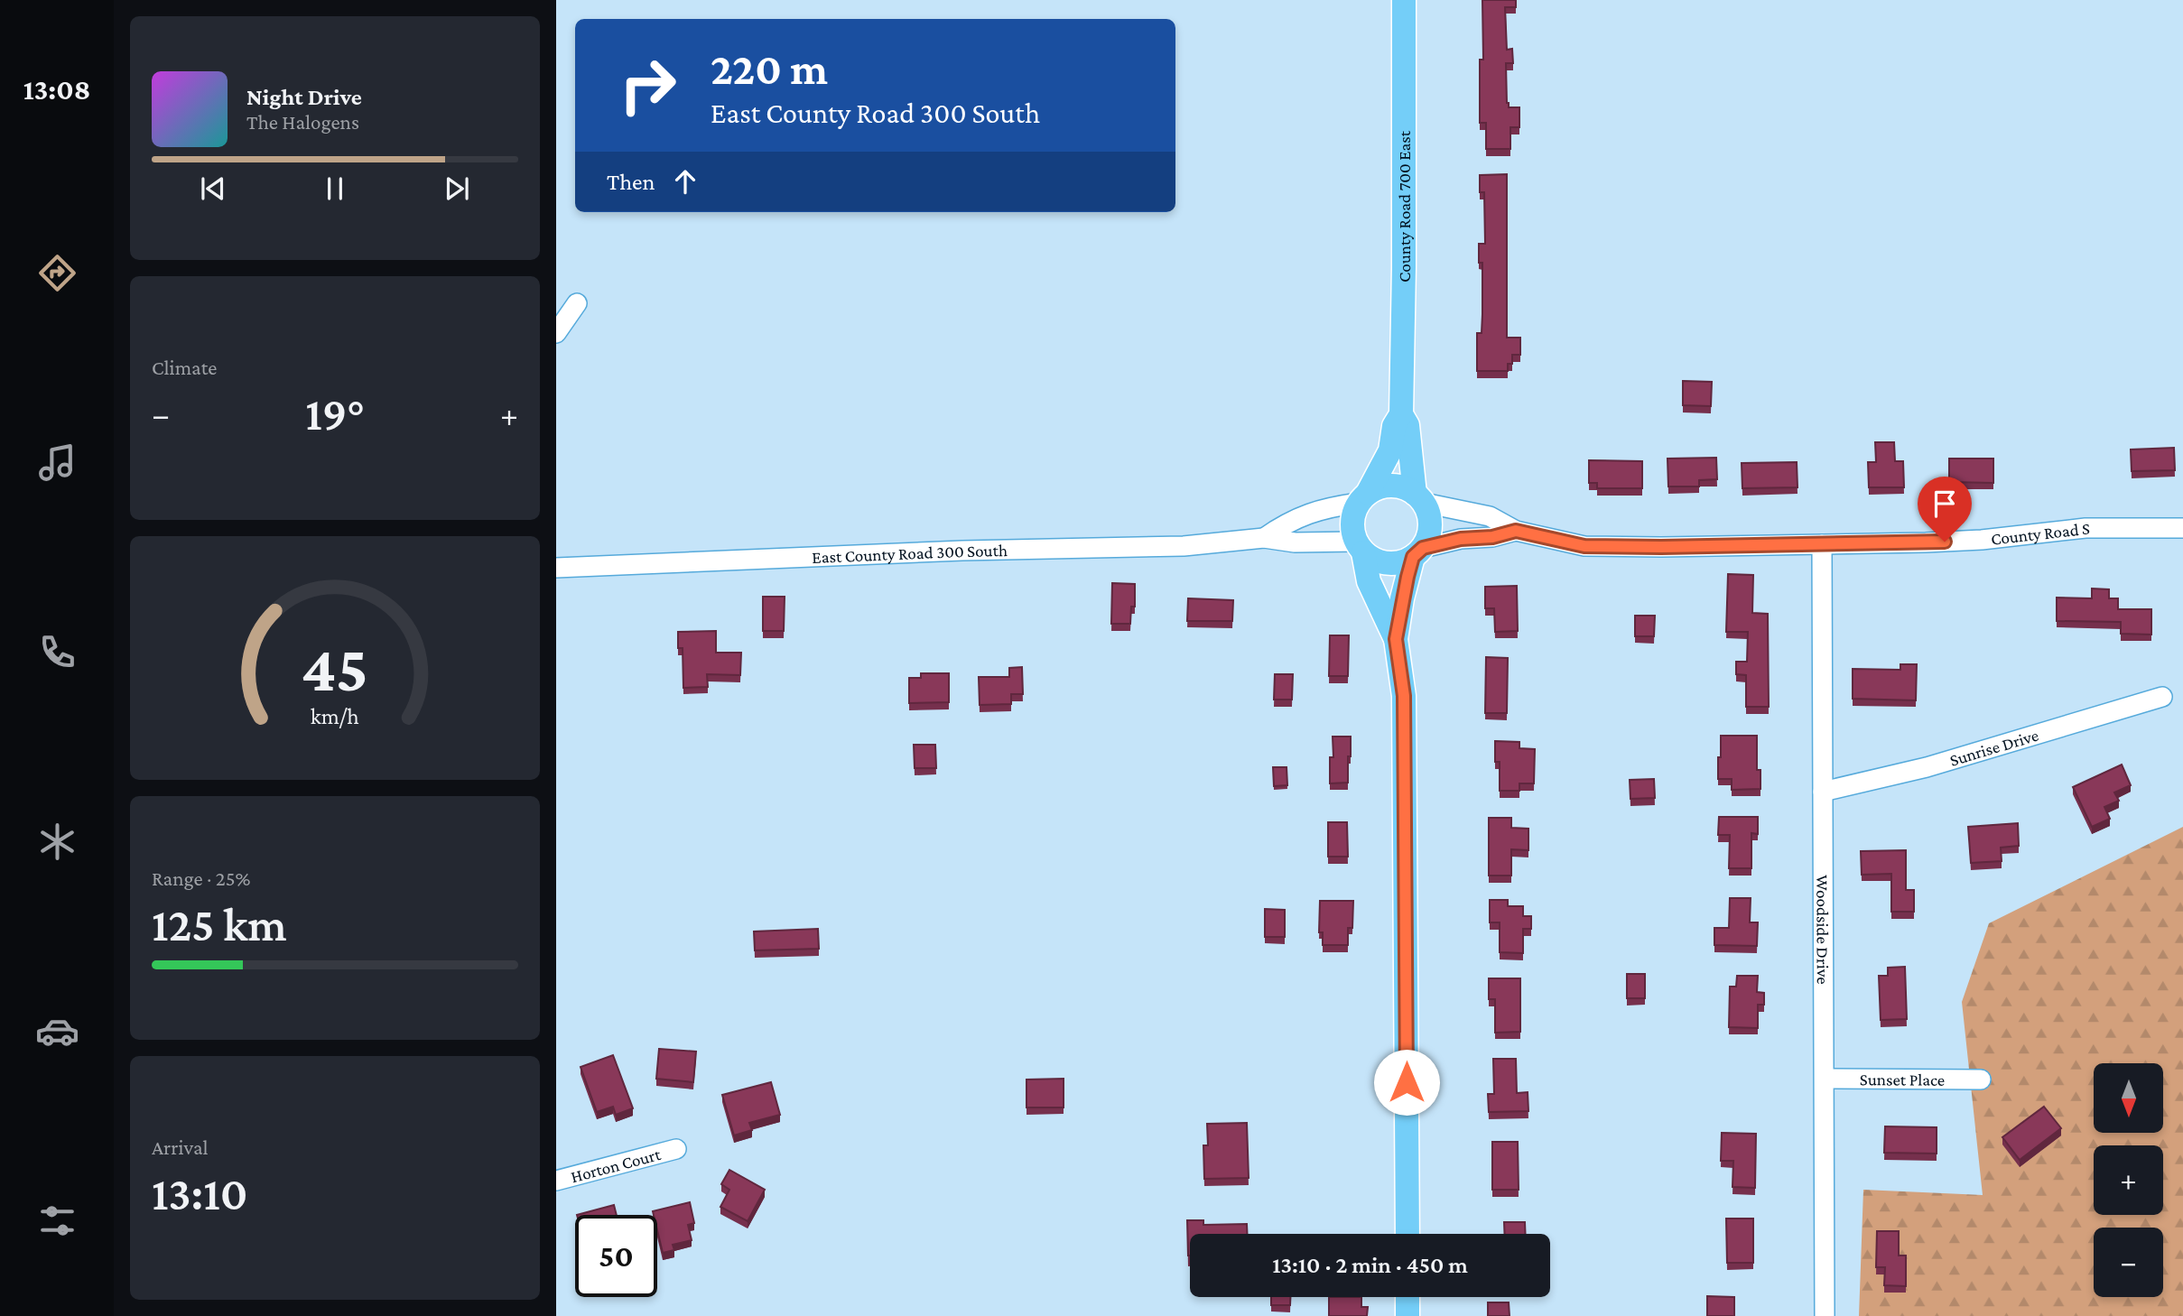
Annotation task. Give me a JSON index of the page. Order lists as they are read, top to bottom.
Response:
{
  "streets": {
    "main road": ["County Road 700 East"],
    "street": [
      "County Road S",
      "East County Road 300 South",
      "Sunrise Drive",
      "Woodside Drive",
      "Sunset Place",
      "Horton Court"
    ]
  },
  "crossings": [
    ["County Road 700 East", "East County Road 300 South"],
    ["County Road S", "Woodside Drive"],
    ["Sunrise Drive", "Woodside Drive"],
    ["Woodside Drive", "Sunset Place"]
  ],
  "north": "bottom",
  "page": {
    "tabs": "13:08",
    "turn": ["220 m", "East County Road 300 South"],
    "song": ["Night Drive", "The Halogens"],
    "then": "Then",
    "tile": [
      "Climate",
      ["Range · 25%", "125 km"],
      ["Arrival", "13:10"]
    ],
    "heat": ["−", "19°", "+"],
    "map_buttons": ["+", "−"],
    "limit": "50",
    "trip": "13:10 · 2 min · 450 m",
    "gauge": ["45", "km/h"]
  }
}
